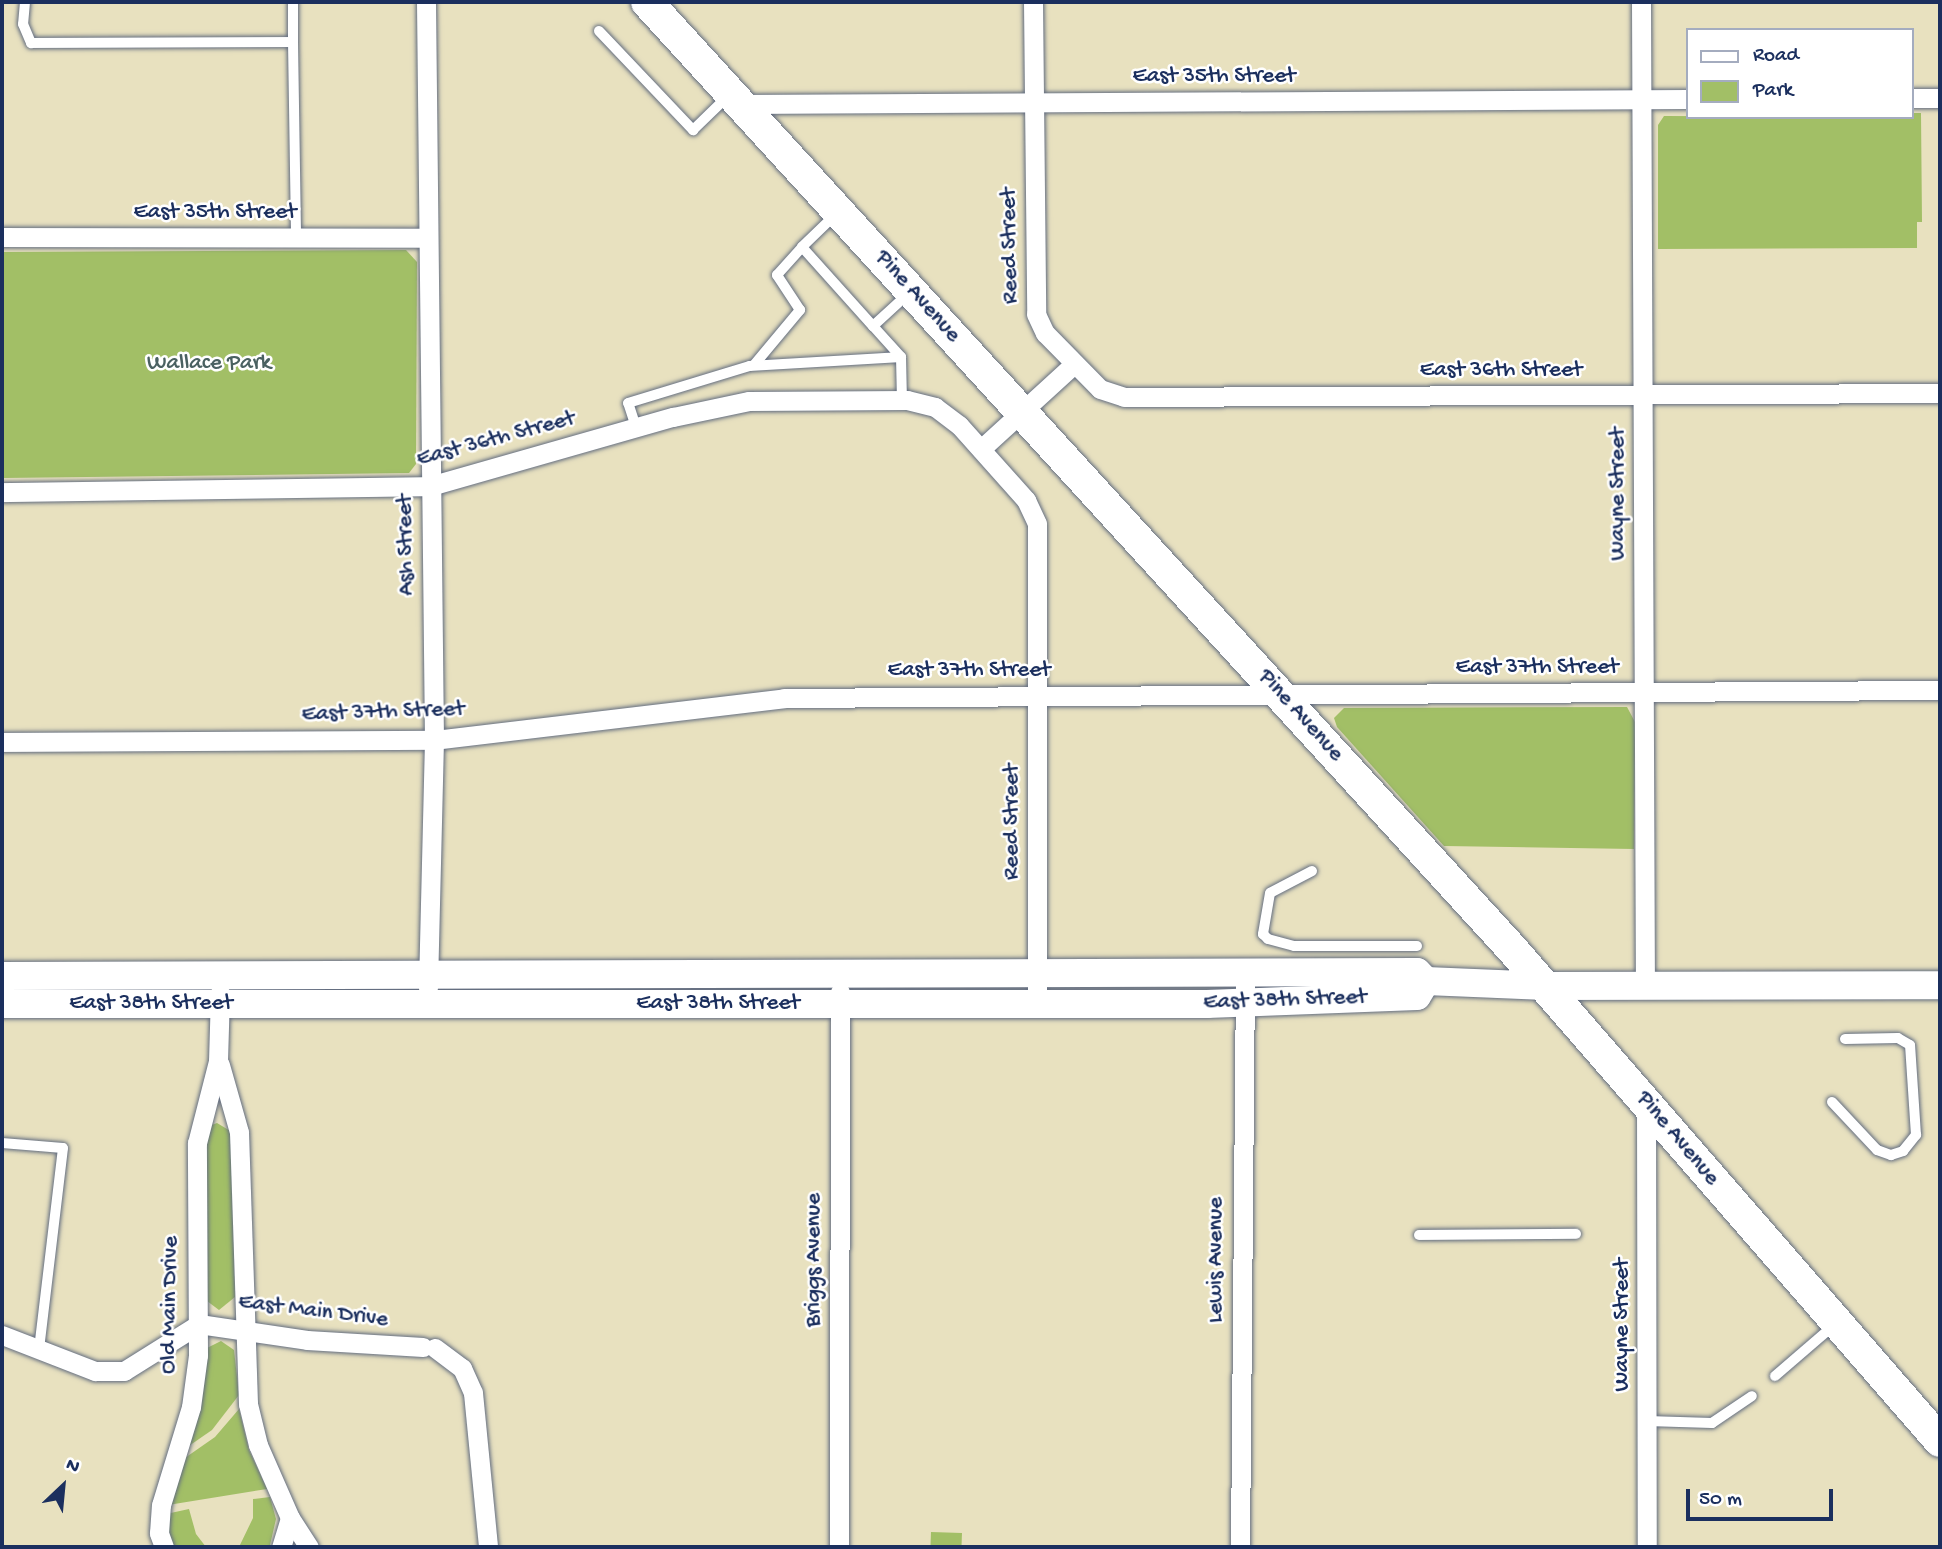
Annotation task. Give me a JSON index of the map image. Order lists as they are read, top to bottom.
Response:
{
  "streets": {
    "main road": ["Pine Avenue", "East 38th Street"],
    "street": [
      "East 35th Street",
      "Reed Street",
      "East 36th Street",
      "Wayne Street",
      "Ash Street",
      "East 37th Street",
      "Briggs Avenue",
      "Lewis Avenue",
      "Old Main Drive",
      "East Main Drive"
    ]
  },
  "crossings": [
    ["East 35th Street", "Reed Street"],
    ["East 35th Street", "Pine Avenue"],
    ["East 35th Street", "Wayne Street"],
    ["East 35th Street", "Ash Street"],
    ["Reed Street", "East 36th Street"],
    ["Reed Street", "East 37th Street"],
    ["Reed Street", "East 38th Street"],
    ["Pine Avenue", "Wayne Street"],
    ["Pine Avenue", "East 37th Street"],
    ["Pine Avenue", "East 38th Street"],
    ["East 36th Street", "Wayne Street"],
    ["East 36th Street", "Ash Street"],
    ["Wayne Street", "East 37th Street"],
    ["Wayne Street", "East 38th Street"],
    ["Ash Street", "East 37th Street"],
    ["Ash Street", "East 38th Street"],
    ["East 38th Street", "Briggs Avenue"],
    ["East 38th Street", "Lewis Avenue"],
    ["East 38th Street", "Old Main Drive"],
    ["Old Main Drive", "East Main Drive"]
  ],
  "parks": ["Wallace Park"],
  "legend": ["Road", "Park"],
  "scale_bar": "50 m",
  "north": "top right"
}
